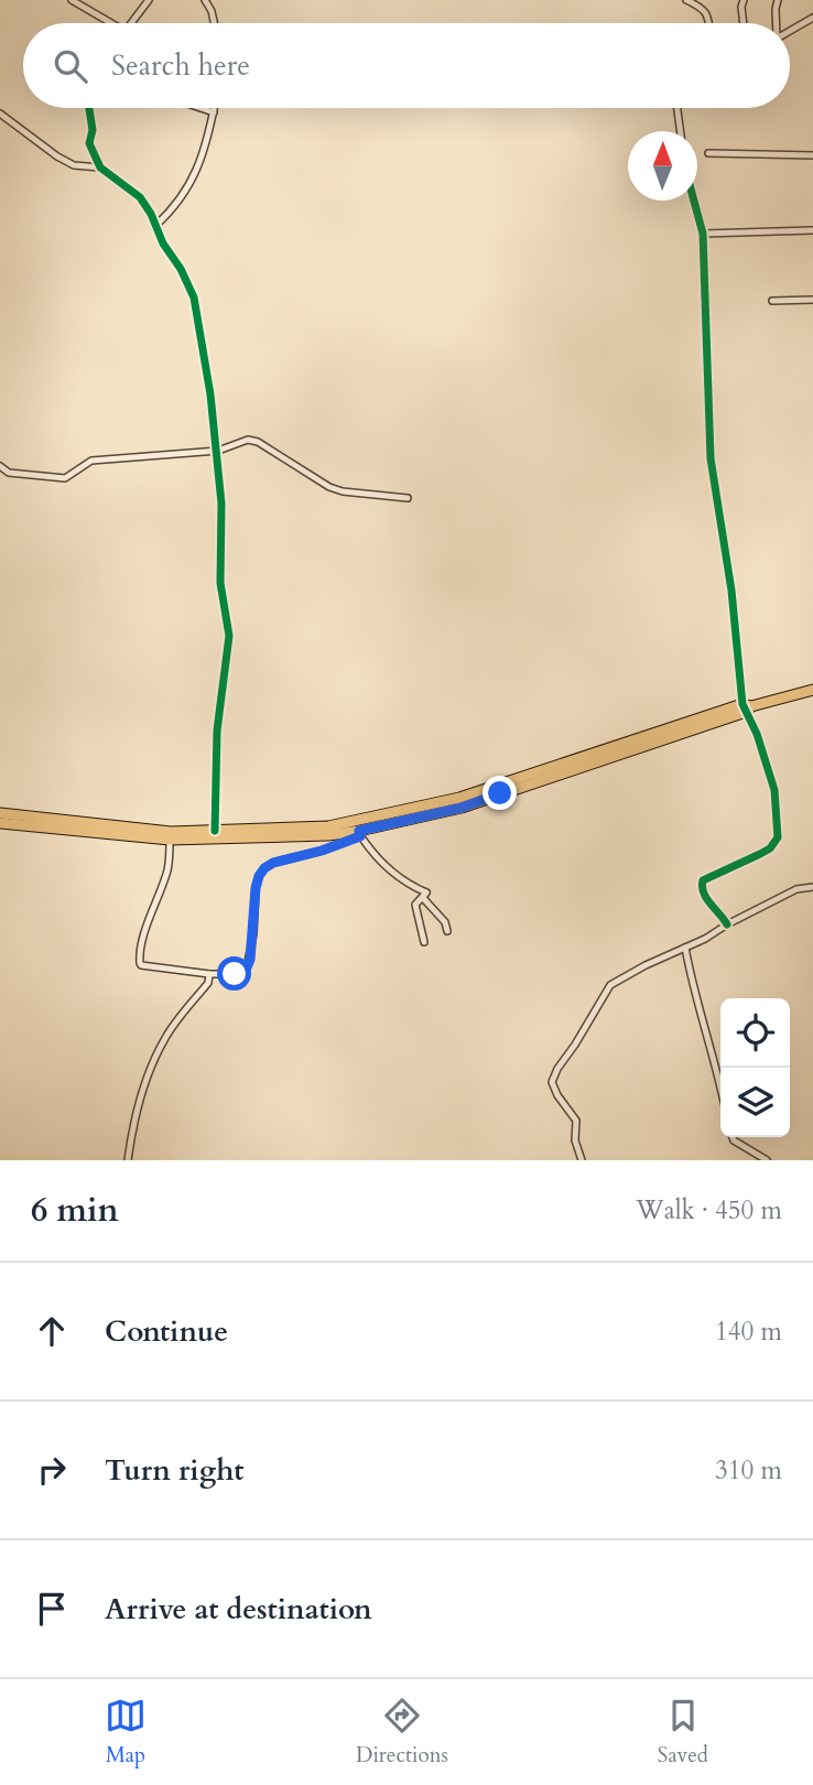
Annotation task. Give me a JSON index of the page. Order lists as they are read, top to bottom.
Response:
{
  "north": "top",
  "page": {
    "search": "Search here",
    "heading": ["6 min", "Walk · 450 m"],
    "list": [
      ["Continue", "140 m"],
      ["Turn right", "310 m"],
      "Arrive at destination"
    ],
    "nav": ["Map", "Directions", "Saved"]
  }
}
